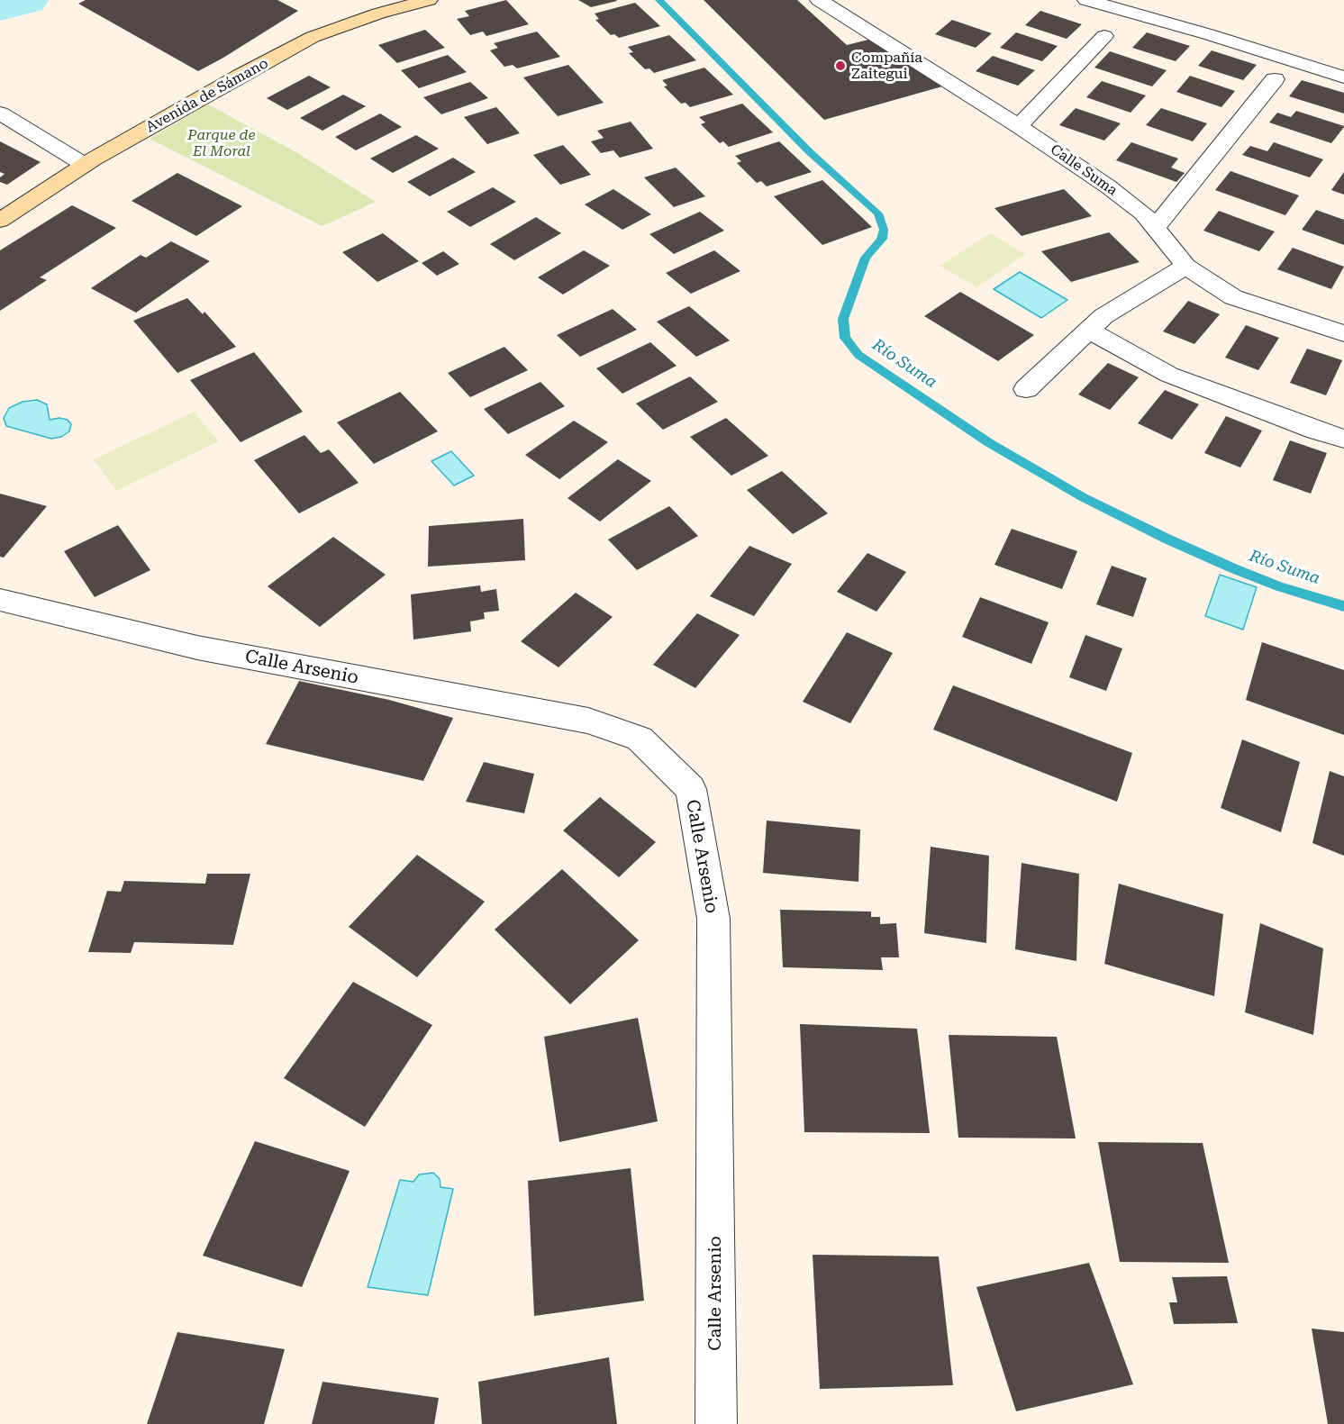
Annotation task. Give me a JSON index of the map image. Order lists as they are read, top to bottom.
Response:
{
  "streets": {
    "street": ["Avenida de Sámano", "Calle Suma", "Calle Arsenio"]
  },
  "water": ["Río Suma"],
  "parks": ["Parque de El Moral"],
  "places": ["Compañía Zaitegui"]
}
